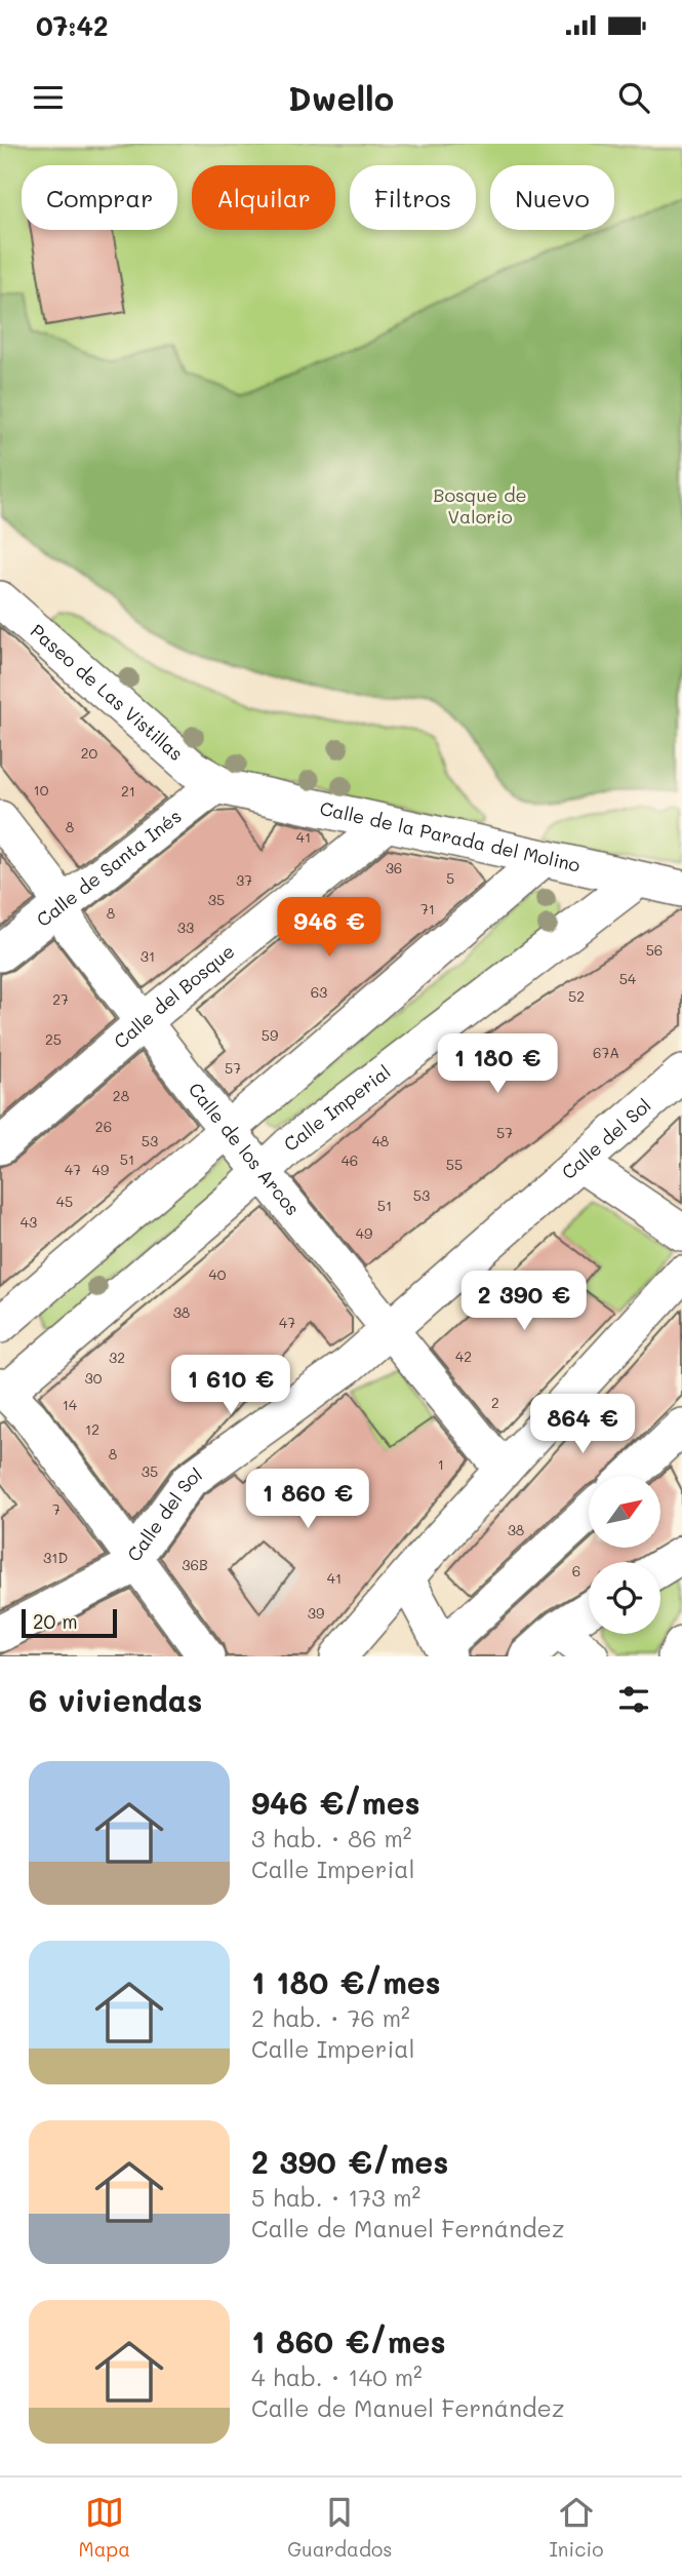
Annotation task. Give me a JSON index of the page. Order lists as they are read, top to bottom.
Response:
{
  "streets": {
    "street": [
      "Paseo de Las Vistillas",
      "Calle de la Parada del Molino",
      "Calle de Santa Inés",
      "Calle del Bosque",
      "Calle Imperial",
      "Calle del Sol",
      "Calle de los Arcos"
    ]
  },
  "crossings": [
    ["Paseo de Las Vistillas", "Calle de la Parada del Molino"],
    ["Paseo de Las Vistillas", "Calle de Santa Inés"],
    ["Calle de la Parada del Molino", "Calle de Santa Inés"],
    ["Calle de la Parada del Molino", "Calle del Bosque"],
    ["Calle de la Parada del Molino", "Calle Imperial"],
    ["Calle de Santa Inés", "Calle de los Arcos"],
    ["Calle del Bosque", "Calle de los Arcos"],
    ["Calle Imperial", "Calle de los Arcos"],
    ["Calle del Sol", "Calle de los Arcos"]
  ],
  "parks": ["Bosque de Valorio"],
  "house_numbers": [
    "20",
    "10",
    "21",
    "8",
    "41",
    "36",
    "5",
    "37",
    "35",
    "71",
    "8",
    "33",
    "56",
    "31",
    "54",
    "63",
    "52",
    "27",
    "59",
    "25",
    "67A",
    "57",
    "28",
    "26",
    "57",
    "53",
    "48",
    "51",
    "46",
    "55",
    "47",
    "49",
    "53",
    "45",
    "51",
    "43",
    "49",
    "40",
    "38",
    "47",
    "42",
    "32",
    "30",
    "2",
    "14",
    "12",
    "8",
    "1",
    "35",
    "7",
    "38",
    "31D",
    "36B",
    "6",
    "41",
    "39"
  ],
  "scale_bar": "20 m",
  "north": "top right",
  "page": {
    "status": "07:42",
    "header": "Dwello",
    "chip": [
      "Comprar",
      "Alquilar",
      "Filtros",
      "Nuevo"
    ],
    "price": [
      "946 €",
      "1 180 €",
      "2 390 €",
      "1 610 €",
      "864 €",
      "1 860 €"
    ],
    "scale": "20 m",
    "heading": "6 viviendas",
    "list": [
      {
        "name": "946 €/mes",
        "note": "3 hab. · 86 m² · Calle Imperial"
      },
      {
        "name": "1 180 €/mes",
        "note": "2 hab. · 76 m² · Calle Imperial"
      },
      {
        "name": "2 390 €/mes",
        "note": "5 hab. · 173 m² · Calle de Manuel Fernández"
      },
      {
        "name": "1 860 €/mes",
        "note": "4 hab. · 140 m² · Calle de Manuel Fernández"
      }
    ],
    "tabs": ["Mapa", "Guardados", "Inicio"]
  }
}
